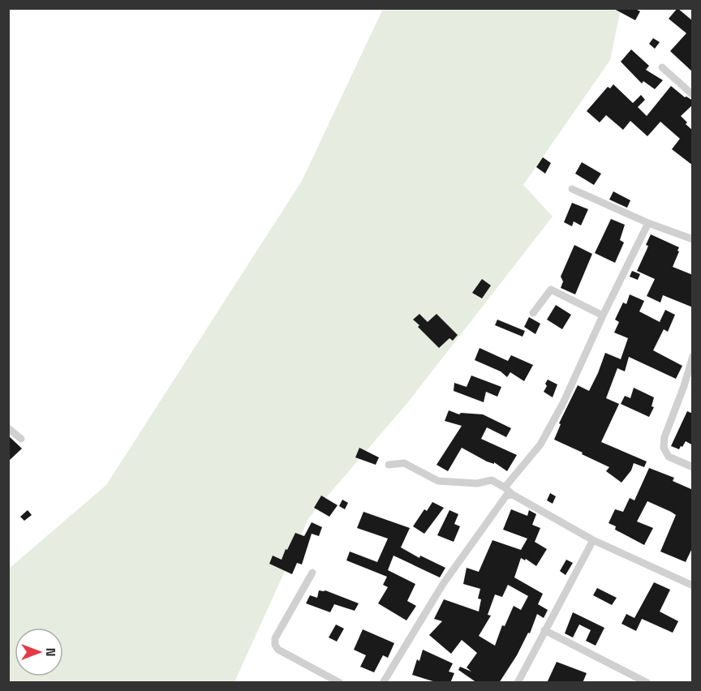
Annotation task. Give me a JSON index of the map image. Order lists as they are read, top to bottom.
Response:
{
  "north": "right"
}
